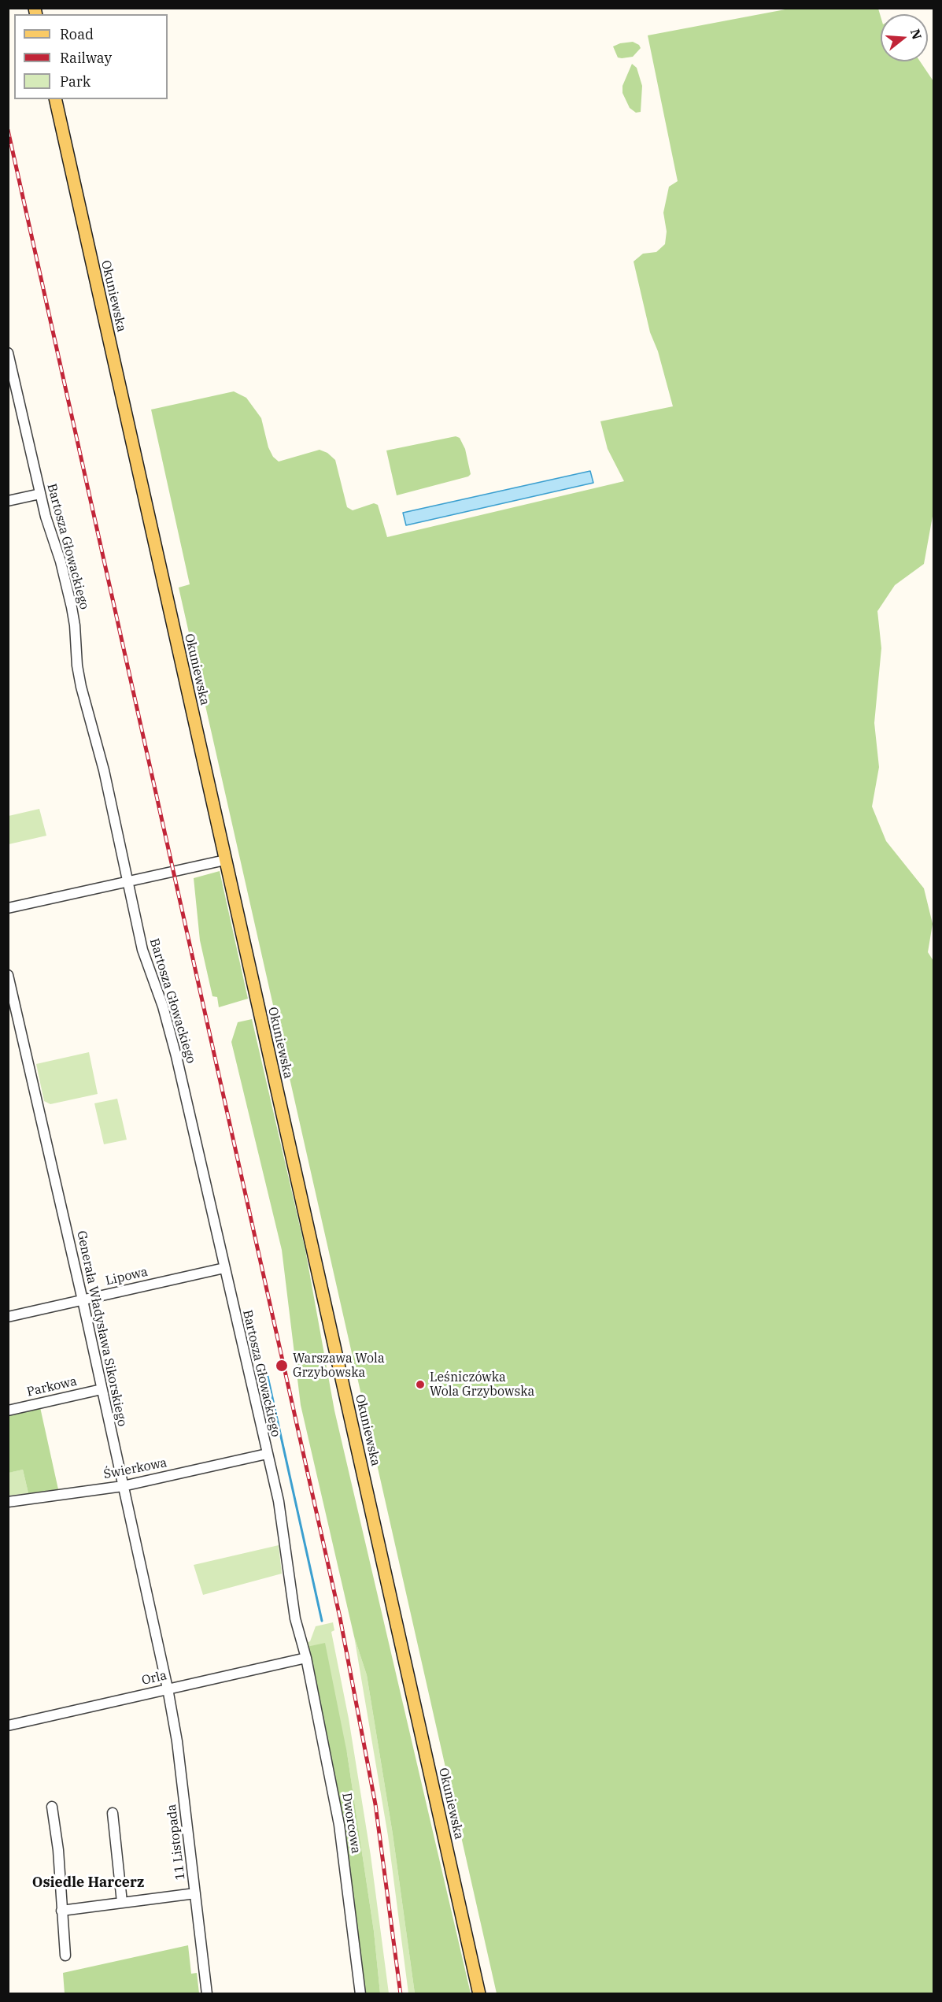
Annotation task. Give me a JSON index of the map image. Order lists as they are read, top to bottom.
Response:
{
  "streets": {
    "main road": ["Okuniewska"],
    "street": [
      "Bartosza Głowackiego",
      "Lipowa",
      "Generała Władysława Sikorskiego",
      "Parkowa",
      "Świerkowa",
      "Orla",
      "Dworcowa",
      "11 Listopada"
    ]
  },
  "crossings": [
    ["Bartosza Głowackiego", "Lipowa"],
    ["Bartosza Głowackiego", "Świerkowa"],
    ["Bartosza Głowackiego", "Orla"],
    ["Bartosza Głowackiego", "Dworcowa"],
    ["Lipowa", "Generała Władysława Sikorskiego"],
    ["Generała Władysława Sikorskiego", "Parkowa"],
    ["Generała Władysława Sikorskiego", "Świerkowa"],
    ["Generała Władysława Sikorskiego", "Orla"],
    ["Generała Władysława Sikorskiego", "11 Listopada"],
    ["Orla", "Dworcowa"],
    ["Orla", "11 Listopada"]
  ],
  "districts": ["Osiedle Harcerz"],
  "places": ["Warszawa Wola Grzybowska", "Leśniczówka Wola Grzybowska"],
  "legend": ["Road", "Railway", "Park"],
  "north": "right"
}
